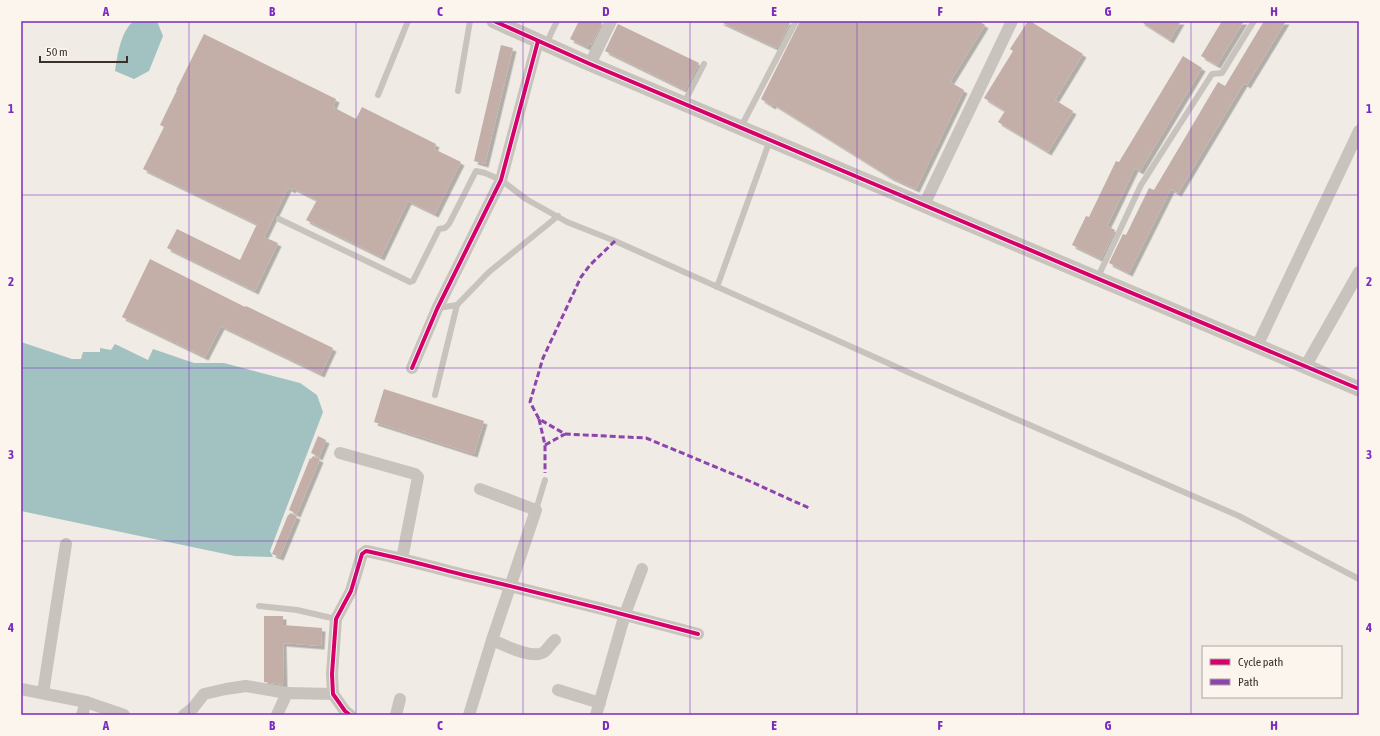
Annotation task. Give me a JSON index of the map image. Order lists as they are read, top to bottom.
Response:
{
  "legend": ["Cycle path", "Path"],
  "scale_bar": "50 m",
  "grid": {
    "columns": [
      "A",
      "B",
      "C",
      "D",
      "E",
      "F",
      "G",
      "H"
    ],
    "rows": [
      "1",
      "2",
      "3",
      "4"
    ]
  }
}
